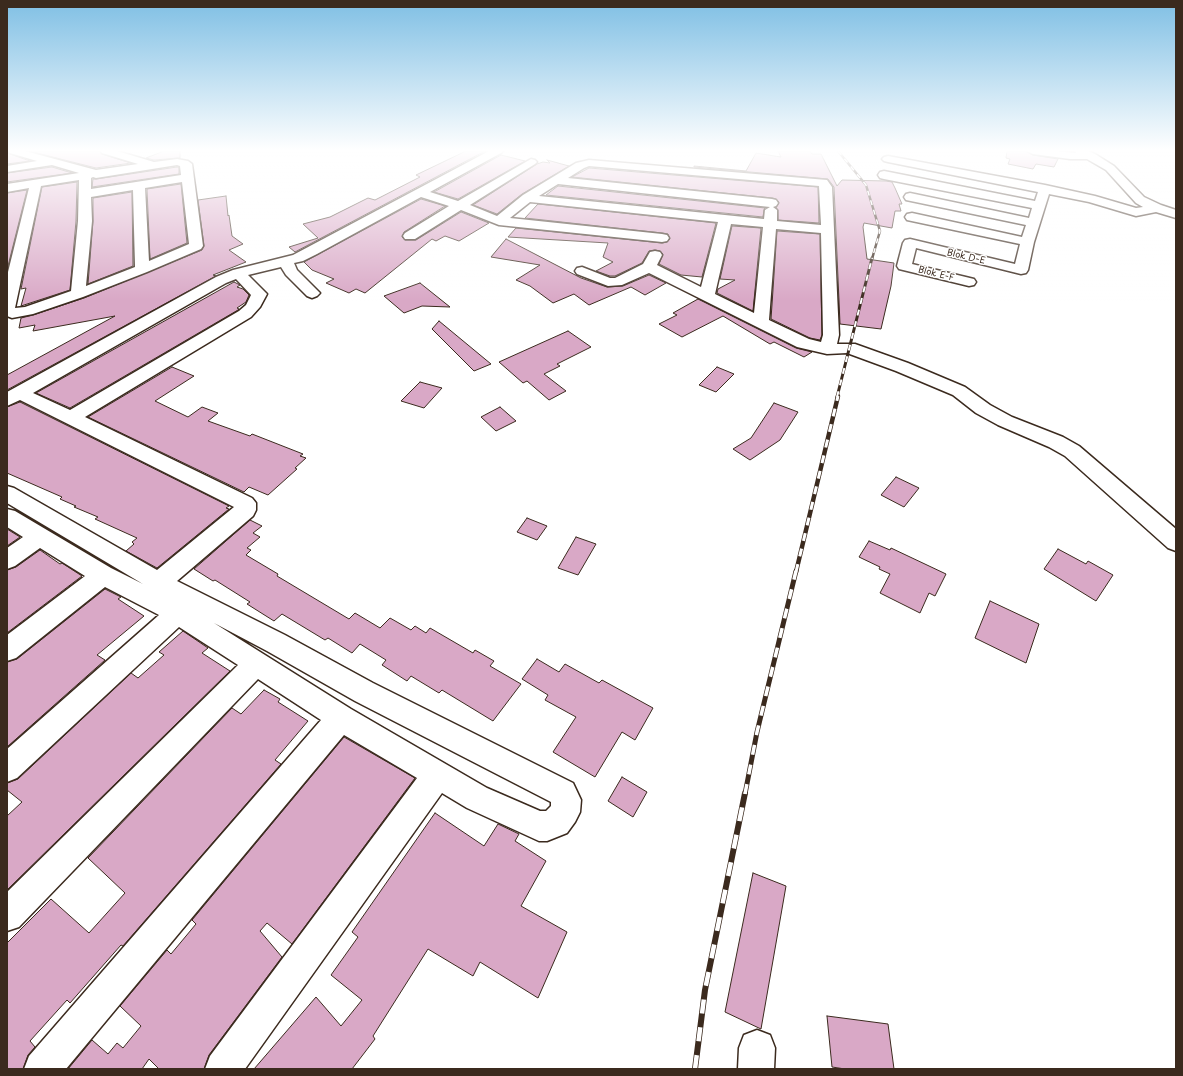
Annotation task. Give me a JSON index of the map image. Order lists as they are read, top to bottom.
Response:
{
  "streets": {
    "street": ["Blok D-E", "Blok E-F"]
  },
  "crossings": [
    ["Blok D-E", "Blok E-F"]
  ]
}
